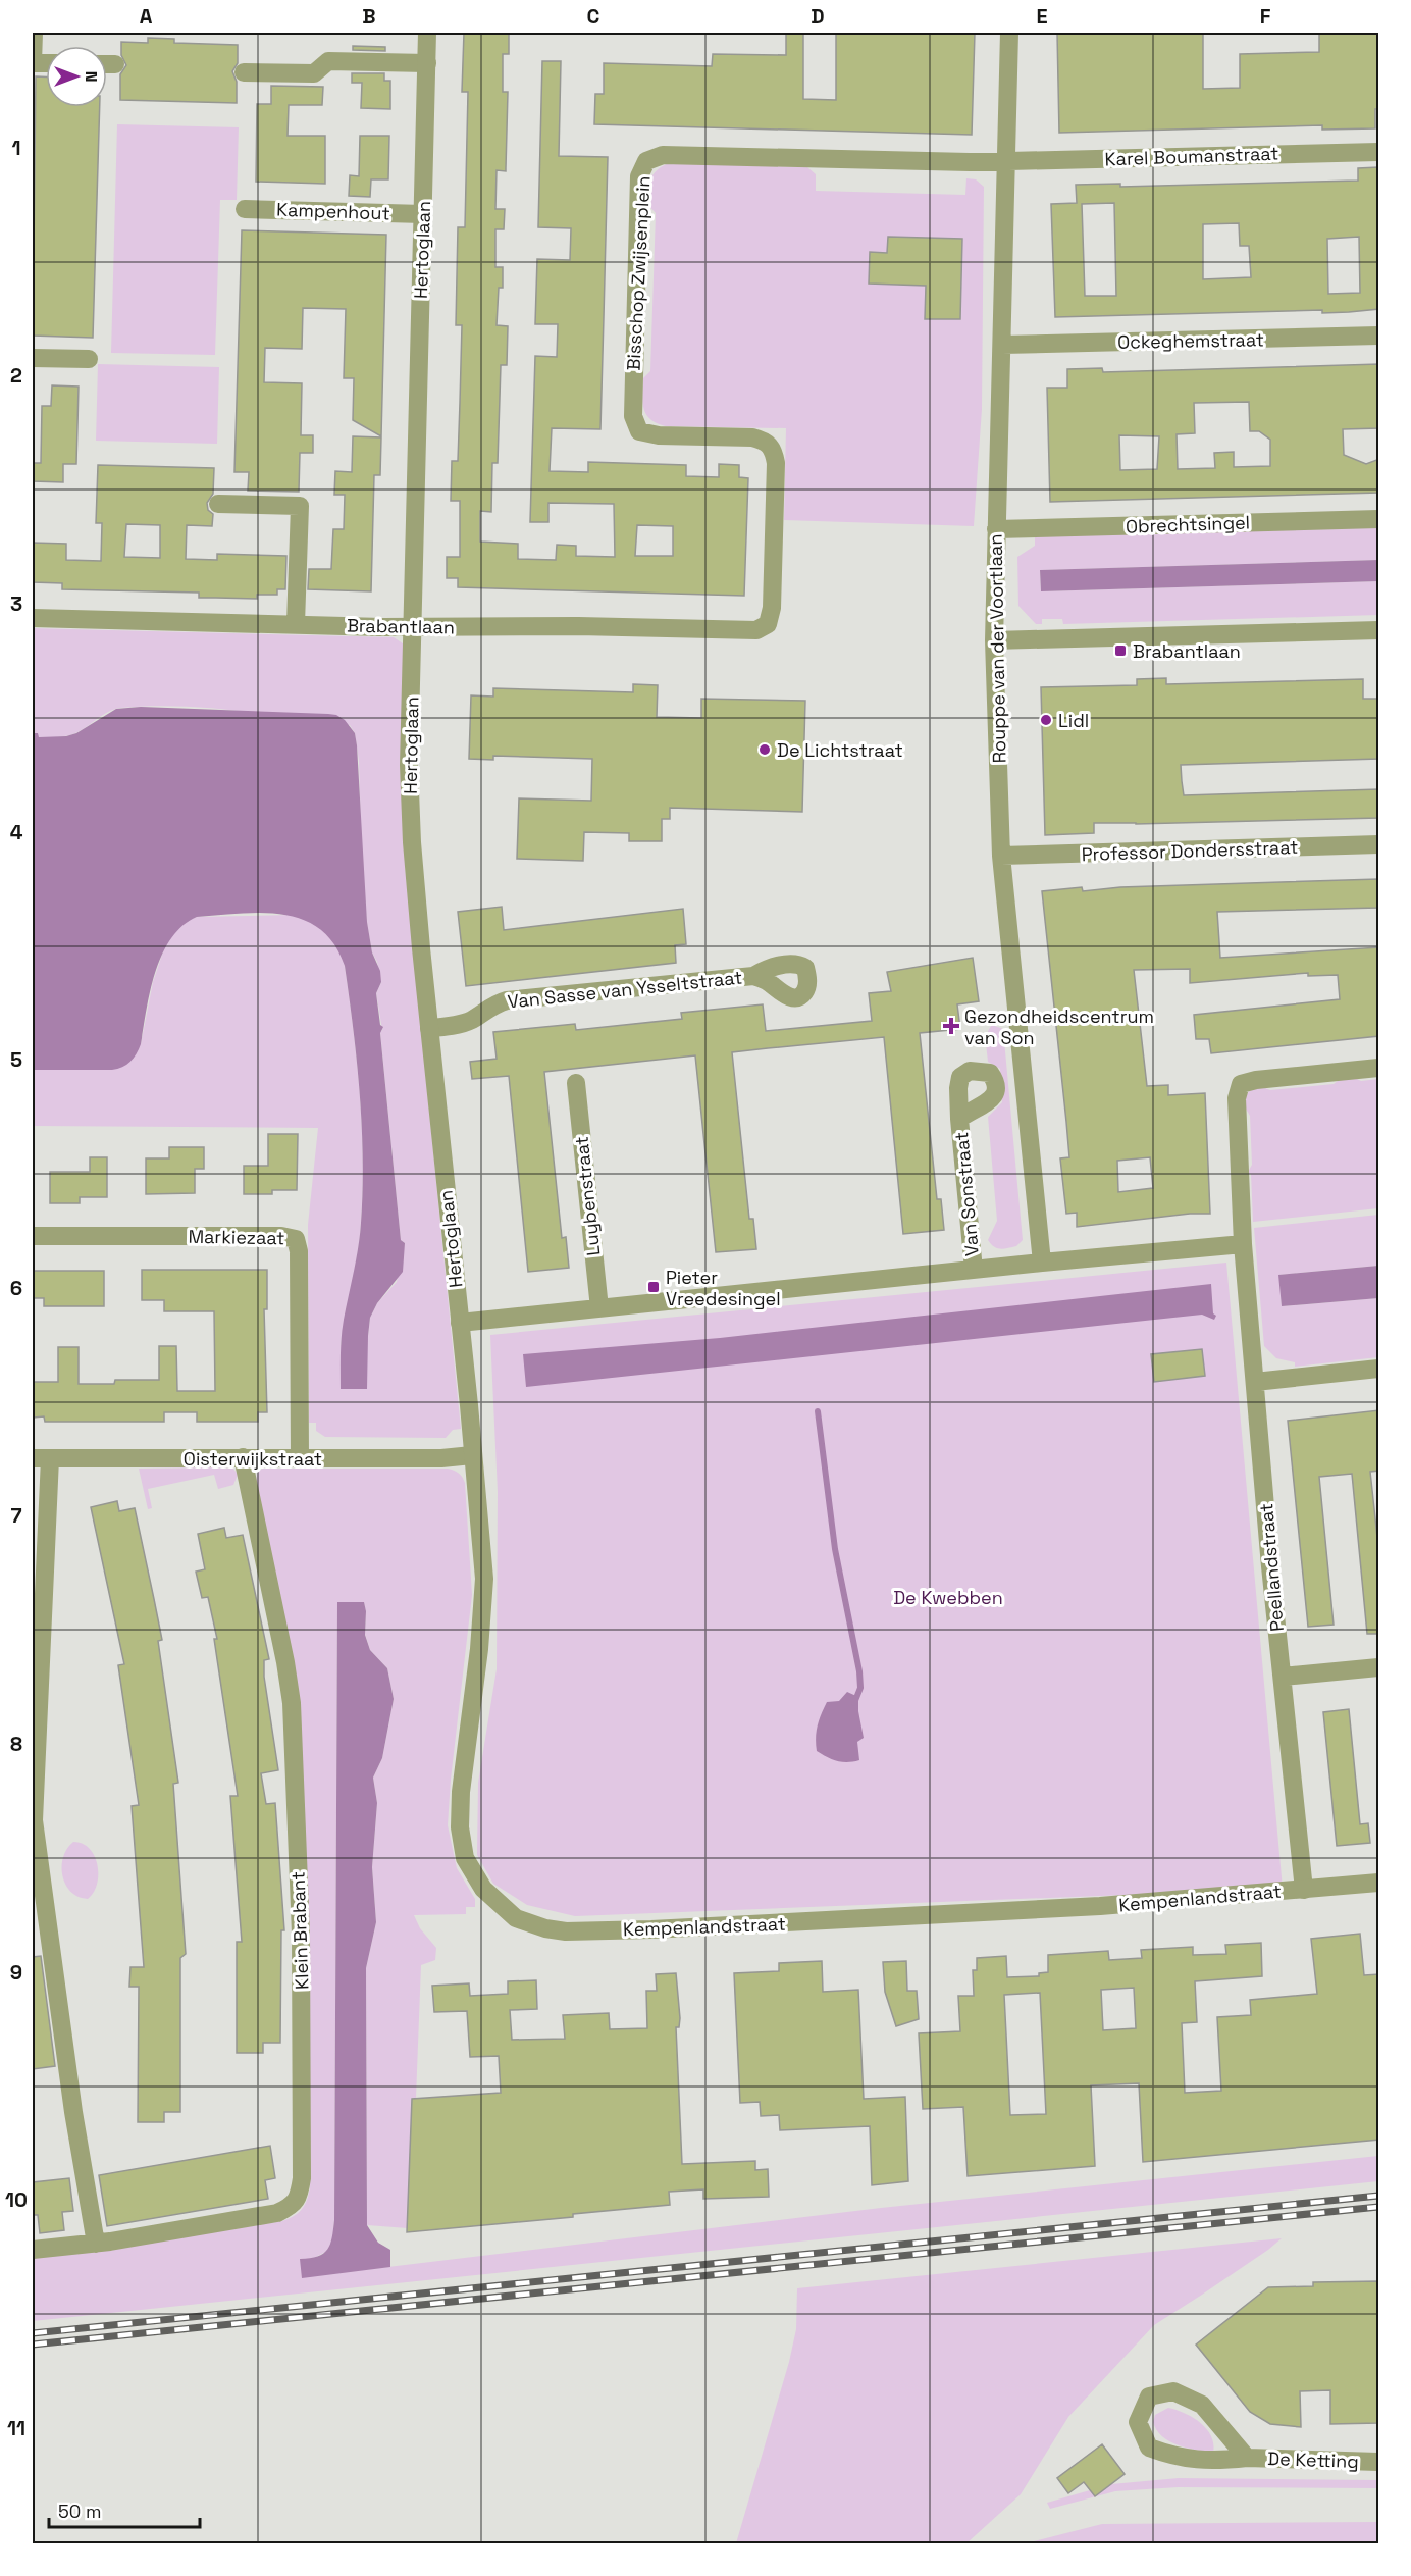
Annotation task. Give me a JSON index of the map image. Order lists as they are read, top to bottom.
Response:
{
  "streets": {
    "street": [
      "Karel Boumanstraat",
      "Kampenhout",
      "Hertoglaan",
      "Bisschop Zwijsenplein",
      "Ockeghemstraat",
      "Obrechtsingel",
      "Brabantlaan",
      "Rouppe van der Voortlaan",
      "Professor Dondersstraat",
      "Van Sasse van Ysseltstraat",
      "Van Sonstraat",
      "Luybenstraat",
      "Markiezaat",
      "Oisterwijkstraat",
      "Peellandstraat",
      "Kempenlandstraat",
      "Klein Brabant",
      "De Ketting"
    ]
  },
  "crossings": [
    ["Karel Boumanstraat", "Bisschop Zwijsenplein"],
    ["Karel Boumanstraat", "Rouppe van der Voortlaan"],
    ["Kampenhout", "Hertoglaan"],
    ["Hertoglaan", "Brabantlaan"],
    ["Hertoglaan", "Van Sasse van Ysseltstraat"],
    ["Hertoglaan", "Oisterwijkstraat"],
    ["Hertoglaan", "Kempenlandstraat"],
    ["Bisschop Zwijsenplein", "Brabantlaan"],
    ["Bisschop Zwijsenplein", "Rouppe van der Voortlaan"],
    ["Ockeghemstraat", "Rouppe van der Voortlaan"],
    ["Obrechtsingel", "Rouppe van der Voortlaan"],
    ["Rouppe van der Voortlaan", "Professor Dondersstraat"],
    ["Markiezaat", "Oisterwijkstraat"],
    ["Oisterwijkstraat", "Kempenlandstraat"],
    ["Oisterwijkstraat", "Klein Brabant"],
    ["Peellandstraat", "Kempenlandstraat"]
  ],
  "parks": ["De Kwebben"],
  "places": {
    "transit": ["Brabantlaan", "Pieter Vreedesingel"],
    "other": ["Lidl", "De Lichtstraat"],
    "health": ["Gezondheidscentrum van Son"]
  },
  "scale_bar": "50 m",
  "north": "right",
  "grid": {
    "columns": [
      "A",
      "B",
      "C",
      "D",
      "E",
      "F"
    ],
    "rows": [
      "1",
      "2",
      "3",
      "4",
      "5",
      "6",
      "7",
      "8",
      "9",
      "10",
      "11"
    ]
  }
}
